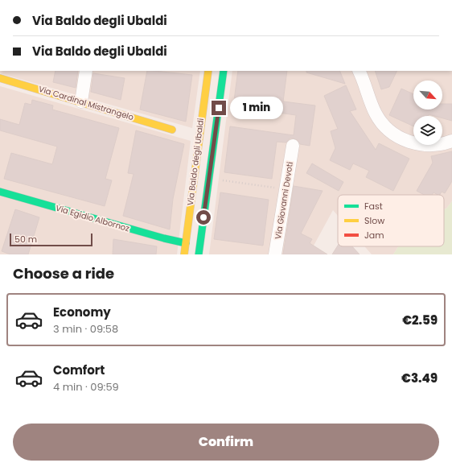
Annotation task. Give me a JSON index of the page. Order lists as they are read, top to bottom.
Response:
{
  "streets": {
    "main road": ["Via Cardinal Mistrangelo", "Via Baldo degli Ubaldi", "Via Egidio Albornoz"],
    "street": ["Via Giovanni Devoti"]
  },
  "crossings": [
    ["Via Baldo degli Ubaldi", "Via Egidio Albornoz"]
  ],
  "legend": ["Fast", "Slow", "Jam"],
  "scale_bar": "50 m",
  "north": "bottom right",
  "page": {
    "banner": ["Via Baldo degli Ubaldi", "Via Baldo degli Ubaldi"],
    "bubble": "1 min",
    "scale": "50 m",
    "heading": "Choose a ride",
    "list": [
      {
        "name": "Economy",
        "note": "3 min · 09:58",
        "value": "€2.59"
      },
      {
        "name": "Comfort",
        "note": "4 min · 09:59",
        "value": "€3.49"
      }
    ],
    "buttons": "Confirm"
  }
}
